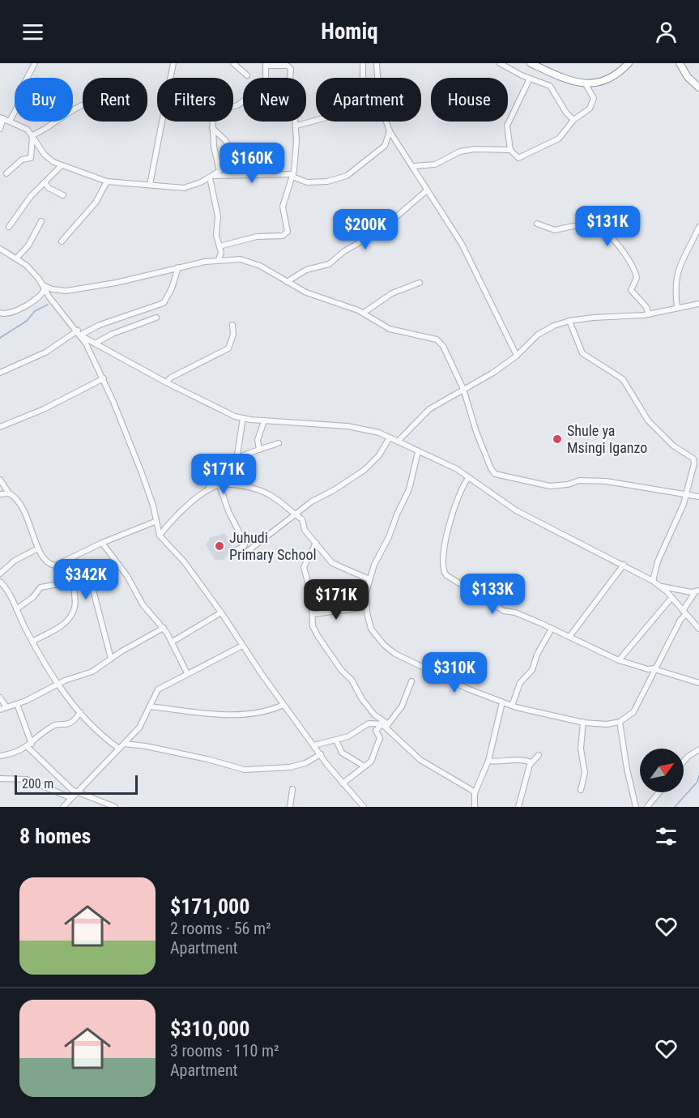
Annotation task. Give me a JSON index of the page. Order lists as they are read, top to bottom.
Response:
{
  "places": ["Shule ya Msingi Iganzo", "Juhudi Primary School"],
  "scale_bar": "200 m",
  "north": "top right",
  "page": {
    "header": "Homiq",
    "chip": [
      "Buy",
      "Rent",
      "Filters",
      "New",
      "Apartment",
      "House"
    ],
    "price": [
      "$160K",
      "$131K",
      "$200K",
      "$171K",
      "$342K",
      "$133K",
      "$171K",
      "$310K"
    ],
    "scale": "200 m",
    "heading": "8 homes",
    "list": [
      {
        "name": "$171,000",
        "note": "2 rooms · 56 m² · Apartment"
      },
      {
        "name": "$310,000",
        "note": "3 rooms · 110 m² · Apartment"
      }
    ]
  }
}
